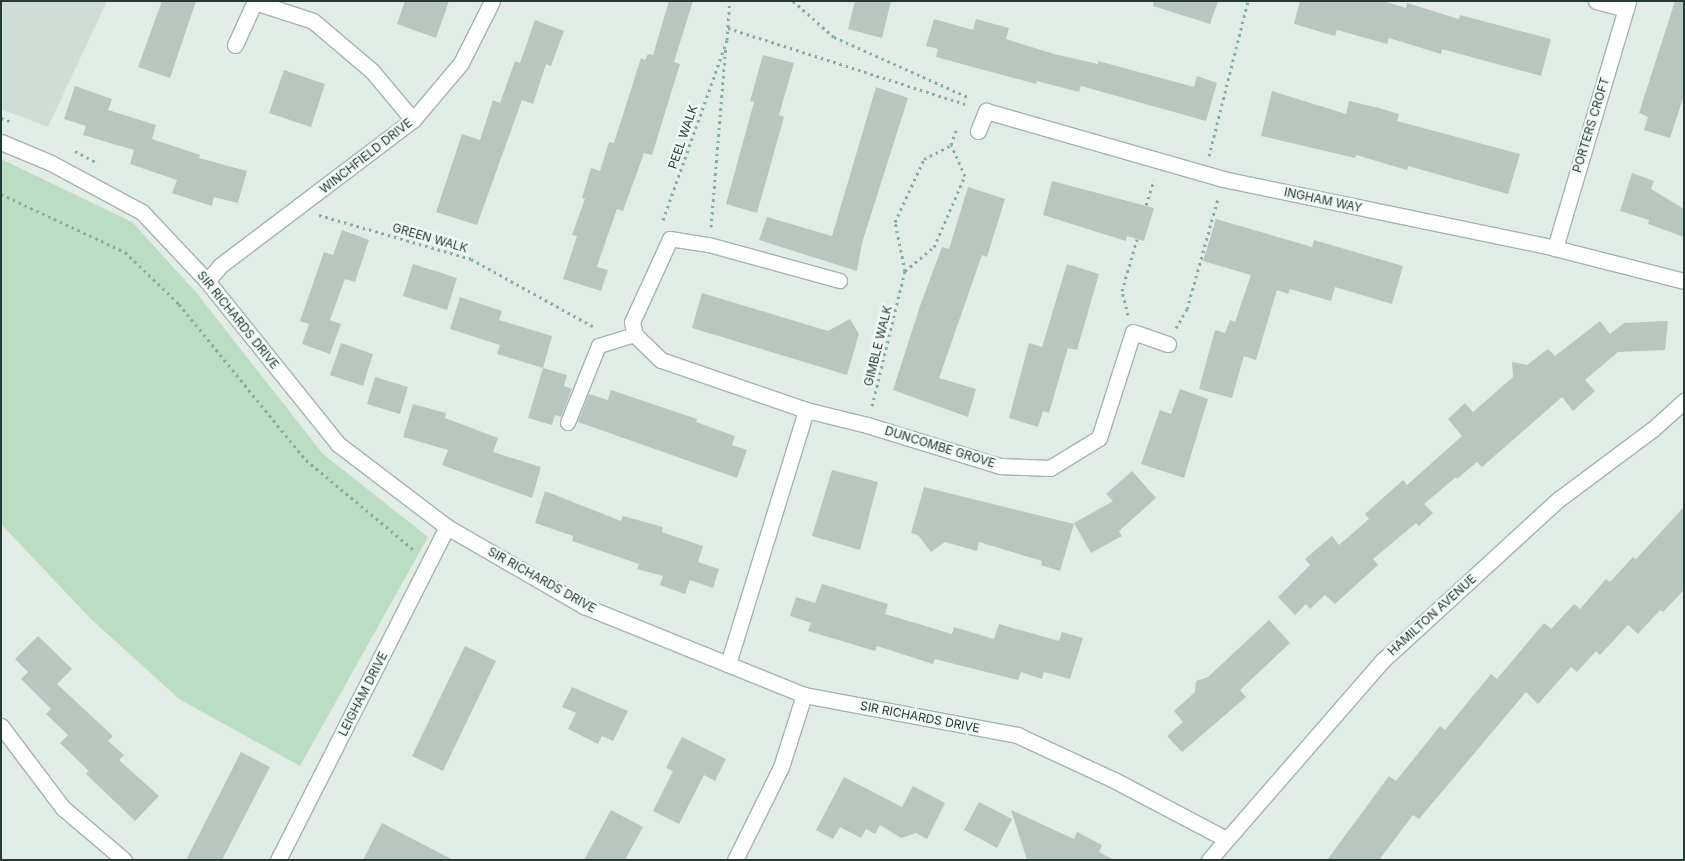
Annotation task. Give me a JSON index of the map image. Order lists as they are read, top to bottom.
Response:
{
  "streets": {
    "street": [
      "PORTERS CROFT",
      "WINCHFIELD DRIVE",
      "INGHAM WAY",
      "SIR RICHARDS DRIVE",
      "DUNCOMBE GROVE",
      "HAMILTON AVENUE",
      "LEIGHAM DRIVE"
    ],
    "path": ["PEEL WALK", "GREEN WALK", "GIMBLE WALK"]
  },
  "crossings": [
    ["PORTERS CROFT", "INGHAM WAY"],
    ["WINCHFIELD DRIVE", "GREEN WALK"],
    ["WINCHFIELD DRIVE", "SIR RICHARDS DRIVE"],
    ["GREEN WALK", "DUNCOMBE GROVE"],
    ["SIR RICHARDS DRIVE", "HAMILTON AVENUE"],
    ["SIR RICHARDS DRIVE", "LEIGHAM DRIVE"],
    ["GIMBLE WALK", "DUNCOMBE GROVE"]
  ]
}
